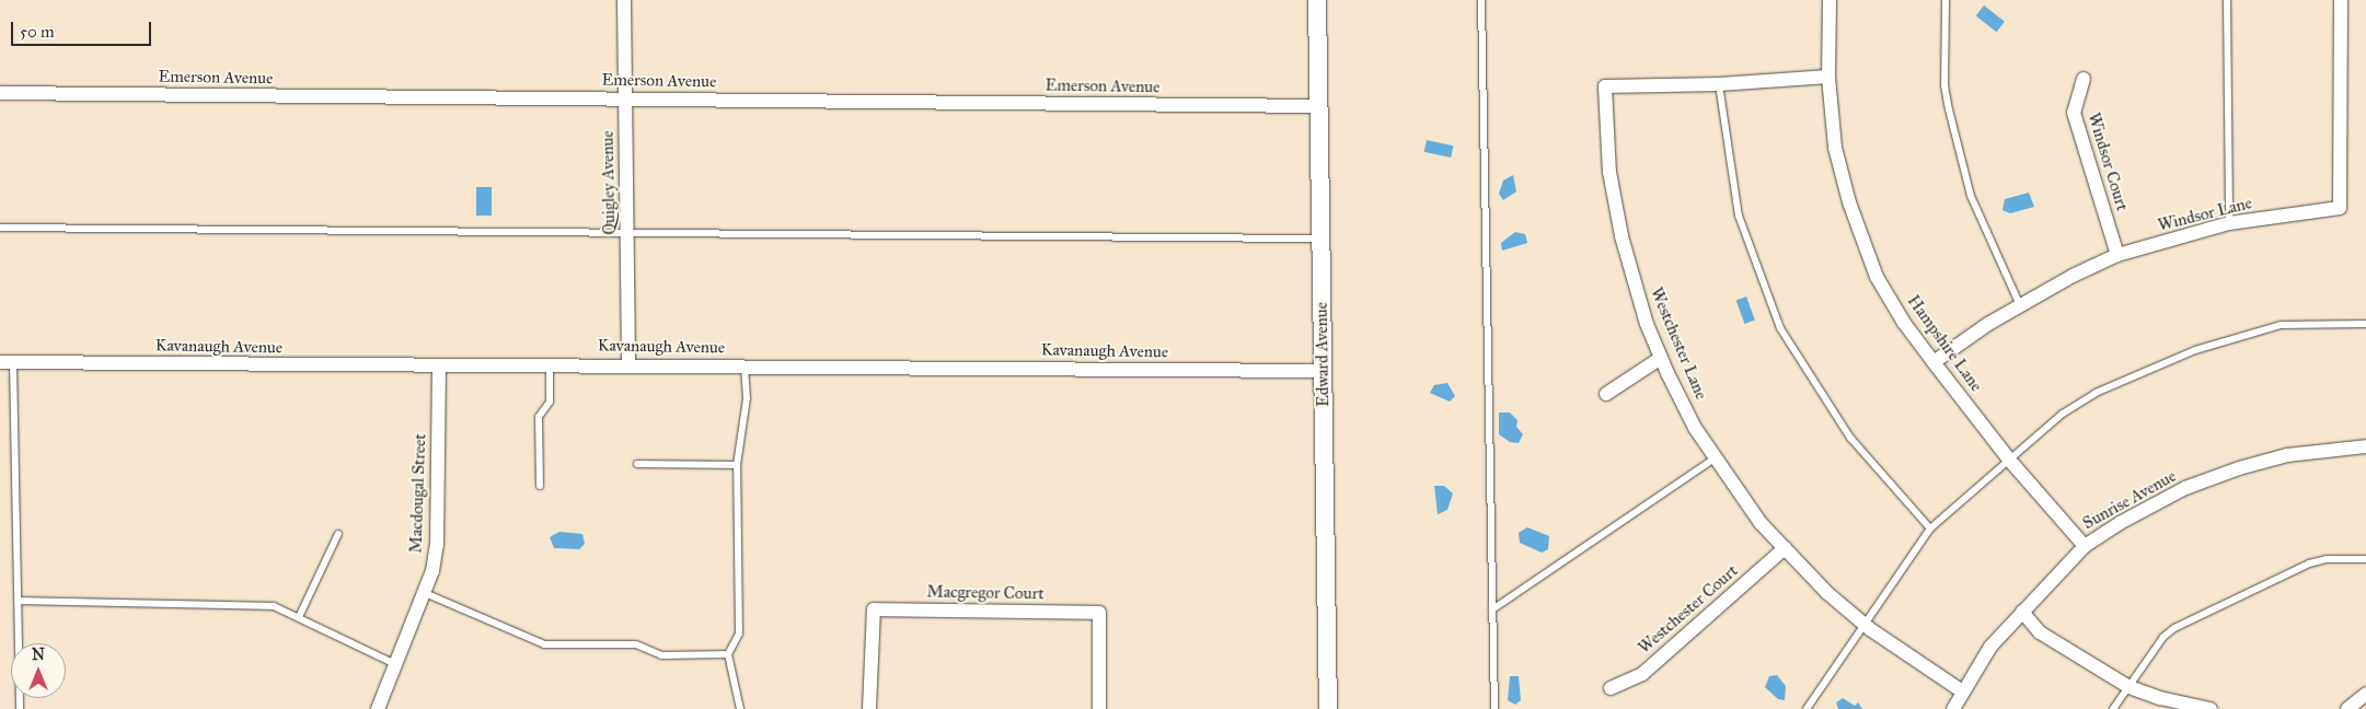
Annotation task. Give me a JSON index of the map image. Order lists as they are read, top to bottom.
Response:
{
  "streets": {
    "street": [
      "Emerson Avenue",
      "Windsor Court",
      "Quigley Avenue",
      "Windsor Lane",
      "Westchester Lane",
      "Hampshire Lane",
      "Kavanaugh Avenue",
      "Edward Avenue",
      "Macdougal Street",
      "Sunrise Avenue",
      "Macgregor Court",
      "Westchester Court"
    ]
  },
  "crossings": [
    ["Emerson Avenue", "Quigley Avenue"],
    ["Emerson Avenue", "Edward Avenue"],
    ["Windsor Court", "Windsor Lane"],
    ["Quigley Avenue", "Kavanaugh Avenue"],
    ["Windsor Lane", "Hampshire Lane"],
    ["Westchester Lane", "Hampshire Lane"],
    ["Westchester Lane", "Sunrise Avenue"],
    ["Westchester Lane", "Westchester Court"],
    ["Hampshire Lane", "Sunrise Avenue"],
    ["Kavanaugh Avenue", "Edward Avenue"],
    ["Kavanaugh Avenue", "Macdougal Street"]
  ],
  "scale_bar": "50 m",
  "north": "top"
}
